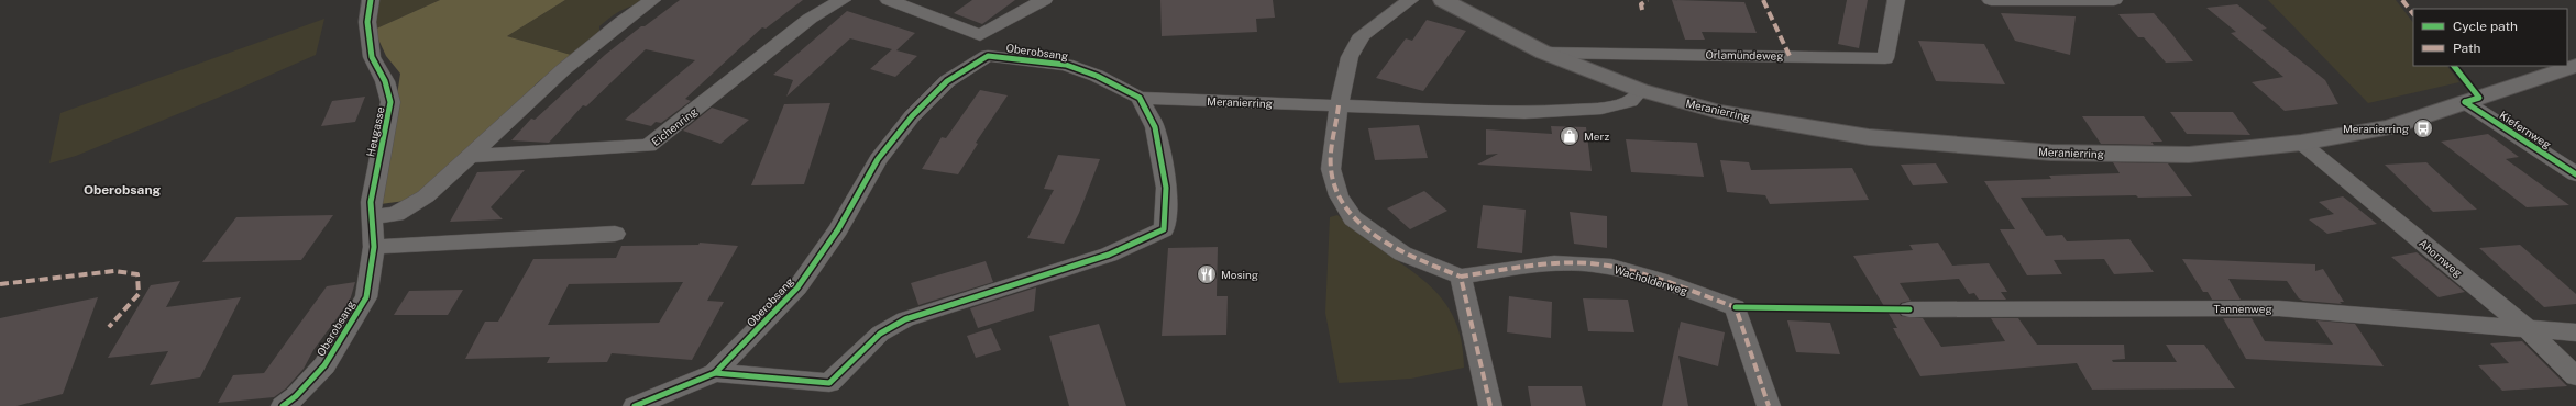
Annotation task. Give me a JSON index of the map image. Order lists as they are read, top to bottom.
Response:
{
  "streets": {
    "street": [
      "Oberobsang",
      "Orlamündeweg",
      "Meranierring",
      "Eichenring",
      "Kiefernweg",
      "Heugasse",
      "Ahornweg",
      "Wacholderweg",
      "Tannenweg"
    ]
  },
  "crossings": [
    ["Oberobsang", "Meranierring"],
    ["Oberobsang", "Heugasse"],
    ["Orlamündeweg", "Meranierring"],
    ["Meranierring", "Kiefernweg"],
    ["Meranierring", "Ahornweg"],
    ["Meranierring", "Wacholderweg"],
    ["Ahornweg", "Tannenweg"]
  ],
  "districts": ["Oberobsang"],
  "places": {
    "bus stop": ["Meranierring"],
    "shop": ["Merz"],
    "restaurant": ["Mosing"]
  },
  "legend": ["Cycle path", "Path"]
}
